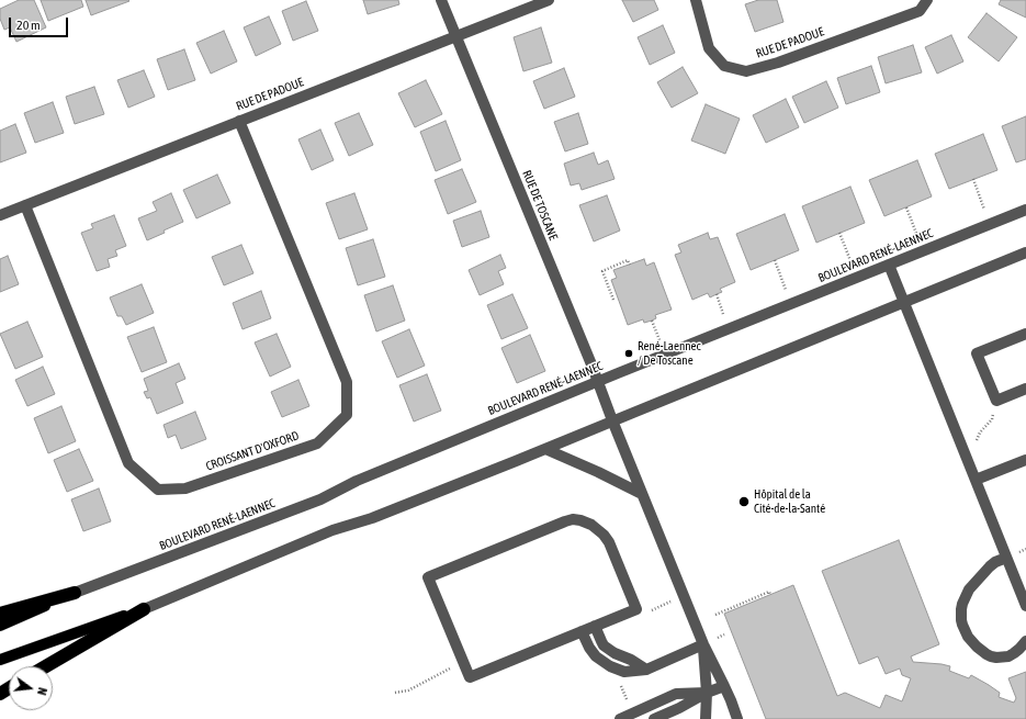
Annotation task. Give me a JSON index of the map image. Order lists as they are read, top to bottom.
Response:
{
  "streets": {
    "street": [
      "RUE DE PADOUE",
      "RUE DE TOSCANE",
      "BOULEVARD RENÉ-LAENNEC",
      "CROISSANT D'OXFORD"
    ]
  },
  "crossings": [
    ["RUE DE PADOUE", "RUE DE TOSCANE"],
    ["RUE DE PADOUE", "CROISSANT D'OXFORD"],
    ["RUE DE TOSCANE", "BOULEVARD RENÉ-LAENNEC"]
  ],
  "places": ["René-Laennec / De Toscane", "Hôpital de la Cité-de-la-Santé"],
  "scale_bar": "20 m",
  "north": "right"
}
